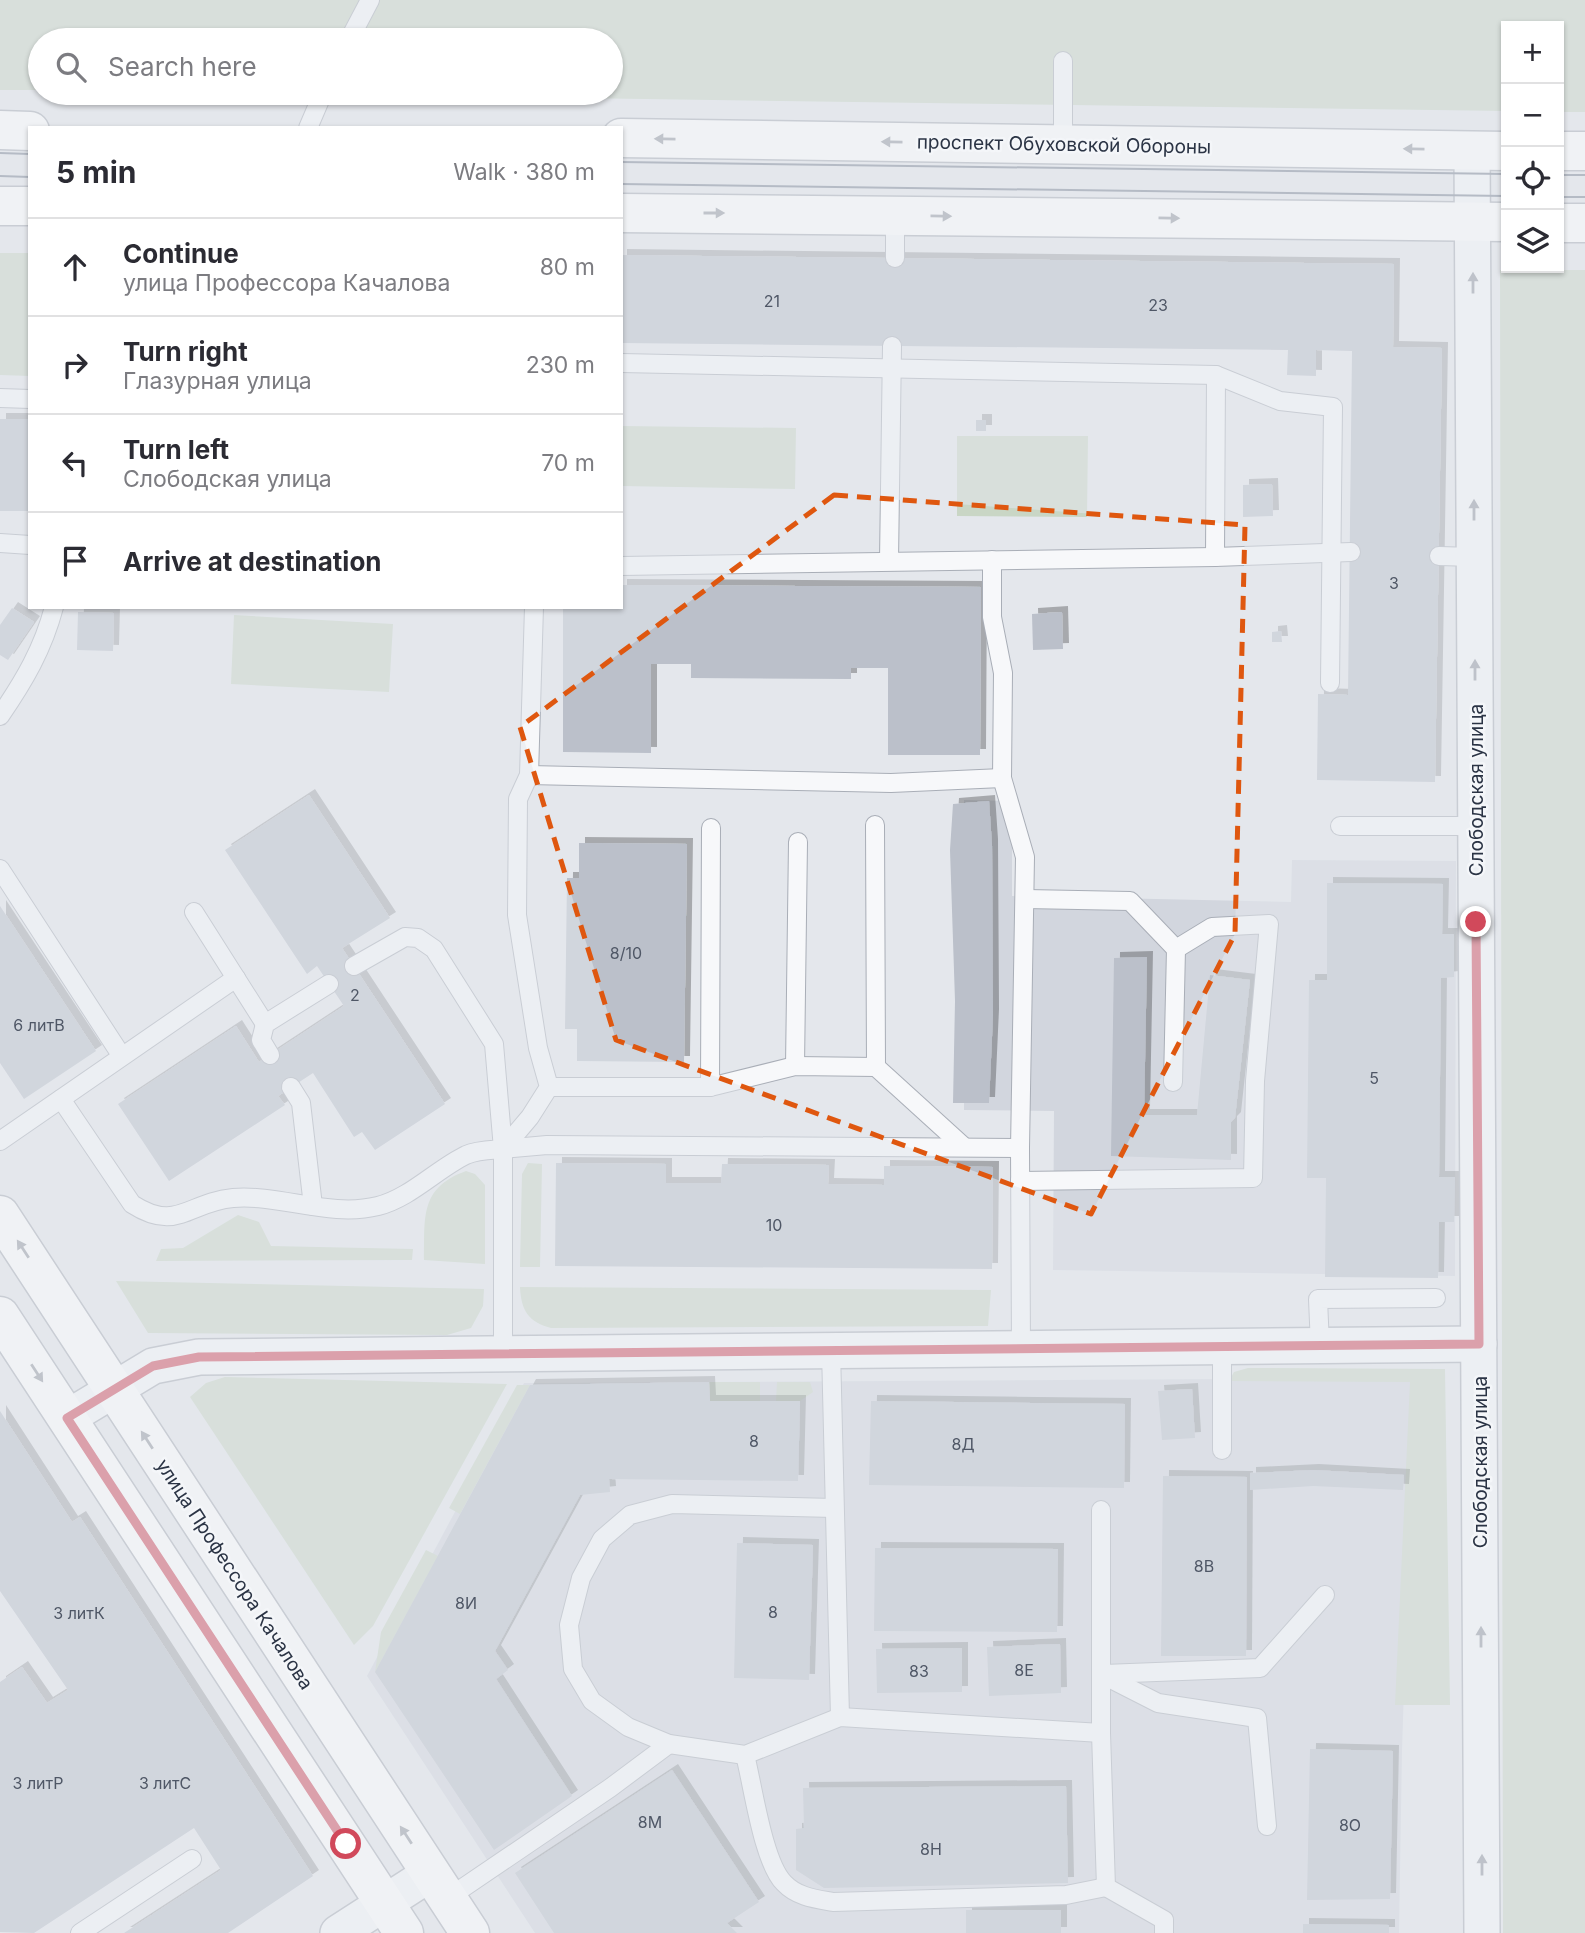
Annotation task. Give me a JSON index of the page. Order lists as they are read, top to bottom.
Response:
{
  "streets": {
    "main road": ["проспект Обуховской Обороны", "улица Профессора Качалова"],
    "street": ["Слободская улица"]
  },
  "crossings": [
    ["проспект Обуховской Обороны", "Слободская улица"]
  ],
  "one_way": ["Слободская улица"],
  "house_numbers": [
    "21",
    "23",
    "3",
    "8/10",
    "2",
    "6 литВ",
    "5",
    "10",
    "8",
    "8Д",
    "8В",
    "8И",
    "8",
    "3 литК",
    "8Е",
    "8З",
    "3 литР",
    "3 литС",
    "8М",
    "8О",
    "8Н"
  ],
  "page": {
    "map_buttons": ["+", "−"],
    "search": "Search here",
    "heading": ["5 min", "Walk · 380 m"],
    "list": [
      ["Continue", "улица Профессора Качалова", "80 m"],
      ["Turn right", "Глазурная улица", "230 m"],
      ["Turn left", "Слободская улица", "70 m"],
      "Arrive at destination"
    ]
  }
}
